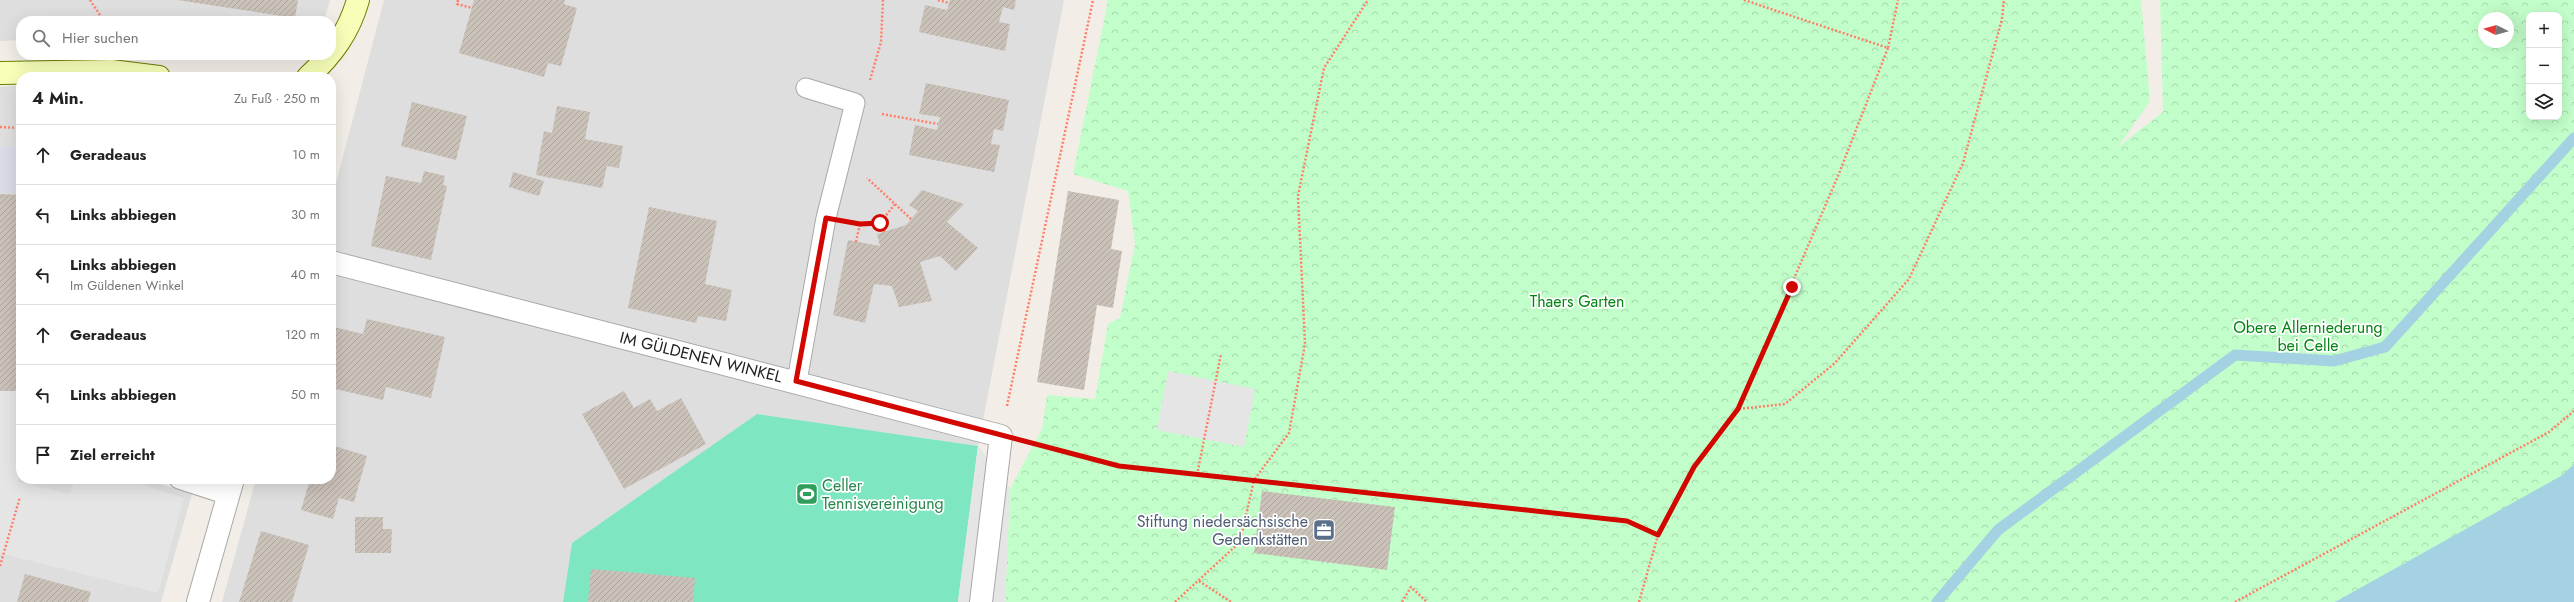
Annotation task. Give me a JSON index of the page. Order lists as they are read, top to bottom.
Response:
{
  "streets": {
    "street": ["IM GÜLDENEN WINKEL"]
  },
  "parks": ["Thaers Garten", "Obere Allerniederung bei Celle"],
  "places": {
    "sports": ["Celler Tennisvereinigung"],
    "office": ["Stiftung niedersächsische Gedenkstätten"]
  },
  "north": "left",
  "page": {
    "map_buttons": ["+", "−"],
    "search": "Hier suchen",
    "heading": ["4 Min.", "Zu Fuß · 250 m"],
    "list": [
      ["Geradeaus", "10 m"],
      ["Links abbiegen", "30 m"],
      ["Links abbiegen", "Im Güldenen Winkel", "40 m"],
      ["Geradeaus", "120 m"],
      ["Links abbiegen", "50 m"],
      "Ziel erreicht"
    ]
  }
}
